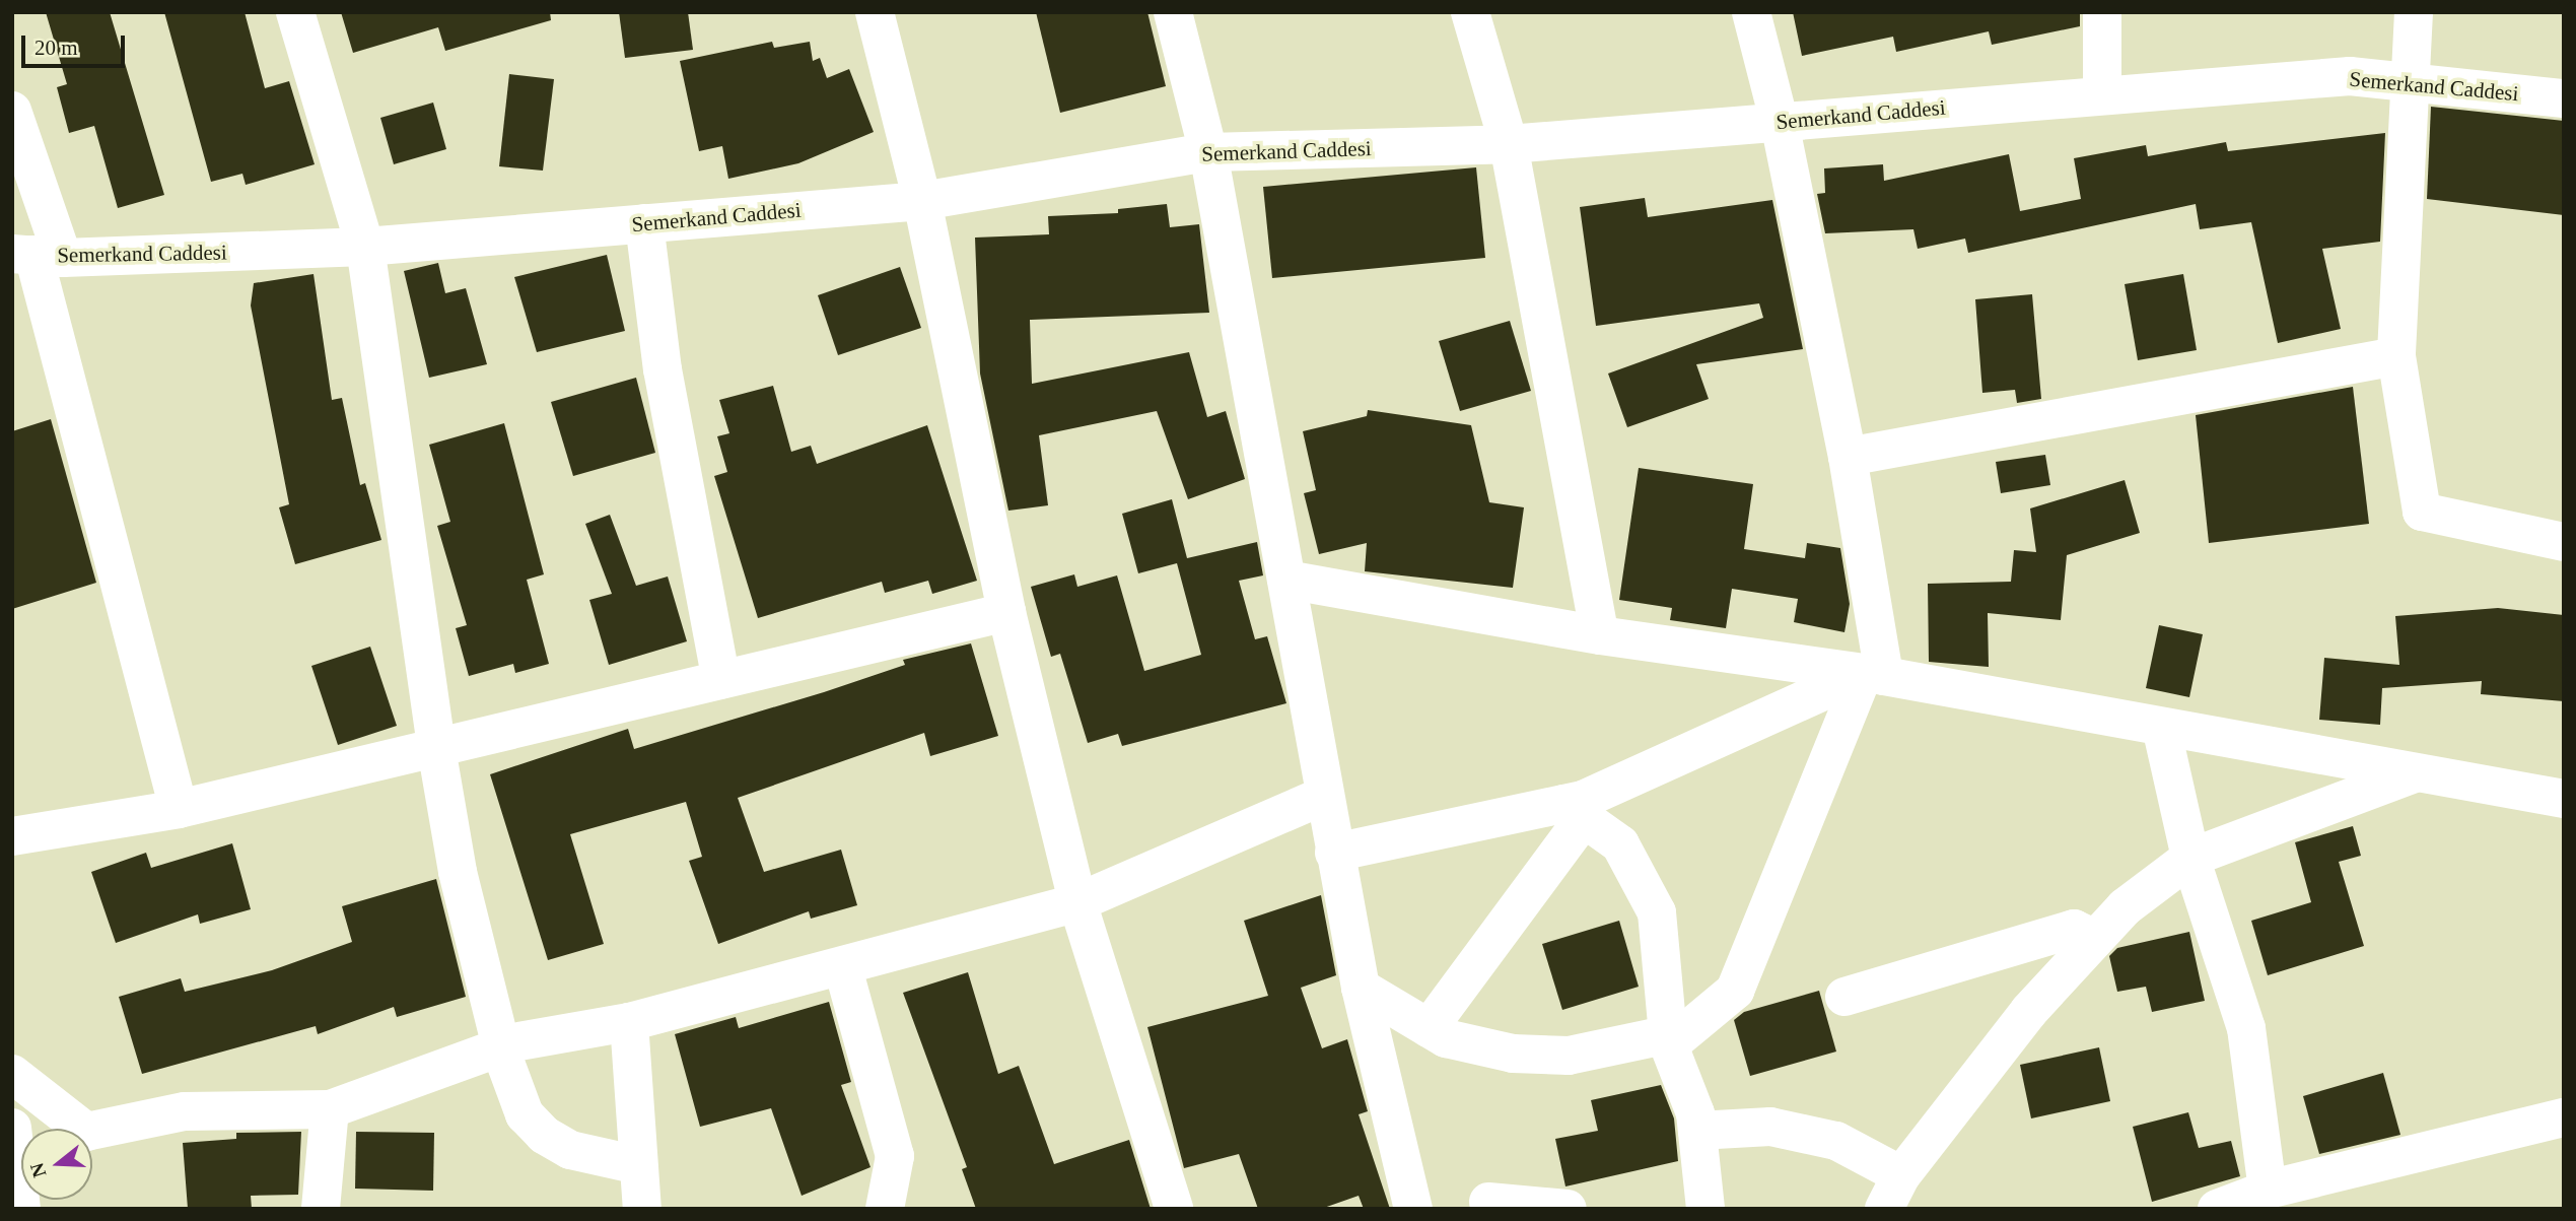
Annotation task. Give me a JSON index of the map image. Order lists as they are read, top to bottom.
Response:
{
  "streets": {
    "street": ["Semerkand Caddesi"]
  },
  "scale_bar": "20 m",
  "north": "left"
}
